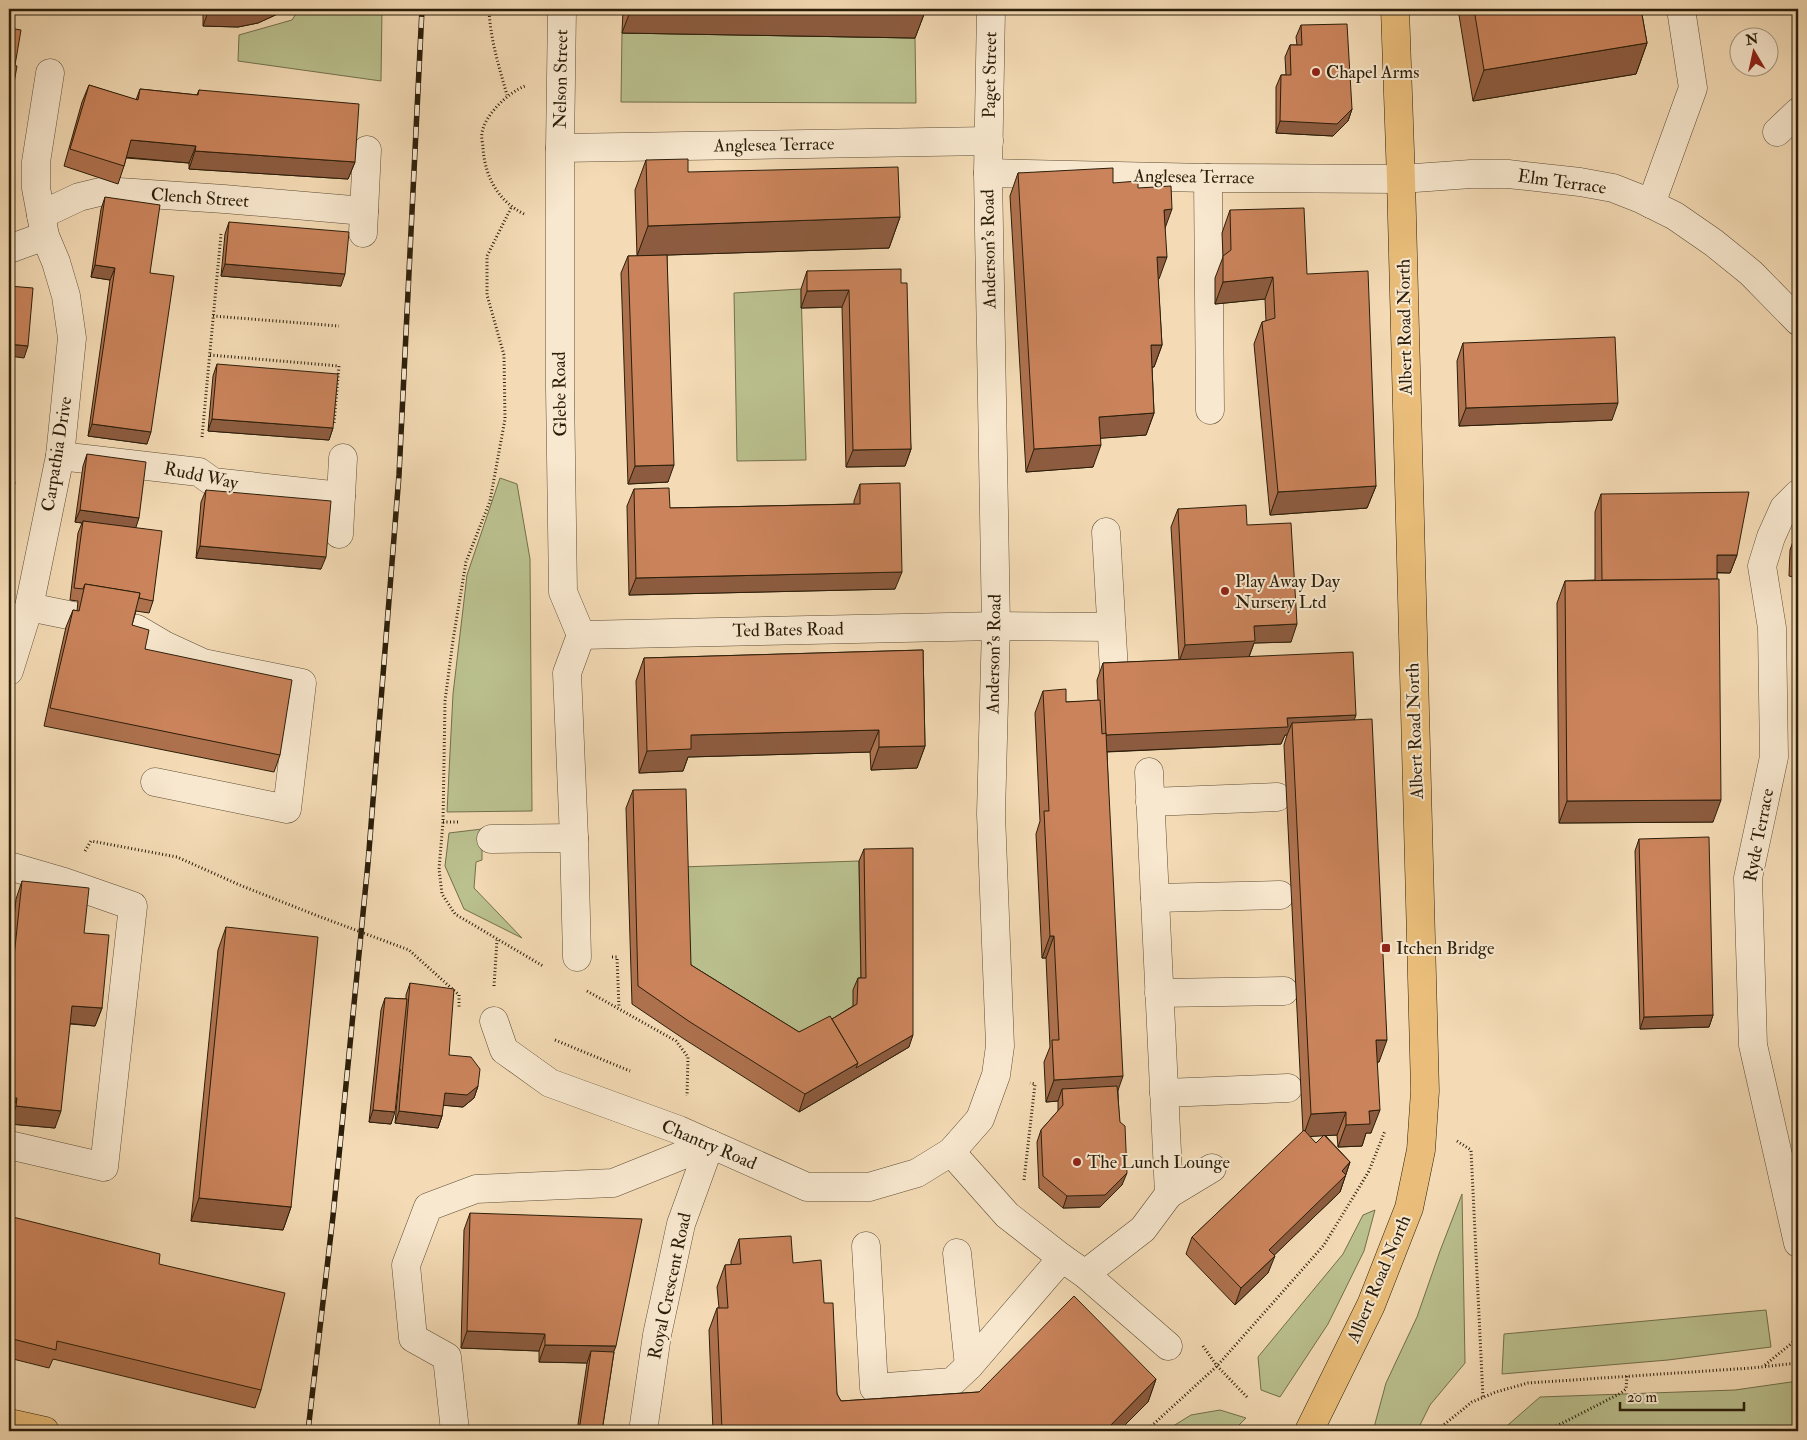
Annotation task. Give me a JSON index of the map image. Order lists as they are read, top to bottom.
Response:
{
  "streets": {
    "main road": ["Albert Road North"],
    "street": [
      "Paget Street",
      "Nelson Street",
      "Anglesea Terrace",
      "Elm Terrace",
      "Clench Street",
      "Anderson's Road",
      "Glebe Road",
      "Carpathia Drive",
      "Rudd Way",
      "Ted Bates Road",
      "Ryde Terrace",
      "Chantry Road",
      "Royal Crescent Road"
    ]
  },
  "crossings": [
    ["Paget Street", "Anglesea Terrace"],
    ["Paget Street", "Anderson's Road"],
    ["Nelson Street", "Anglesea Terrace"],
    ["Nelson Street", "Glebe Road"],
    ["Anglesea Terrace", "Elm Terrace"],
    ["Anglesea Terrace", "Anderson's Road"],
    ["Anglesea Terrace", "Albert Road North"],
    ["Anglesea Terrace", "Glebe Road"],
    ["Elm Terrace", "Albert Road North"],
    ["Clench Street", "Carpathia Drive"],
    ["Anderson's Road", "Ted Bates Road"],
    ["Anderson's Road", "Chantry Road"],
    ["Glebe Road", "Ted Bates Road"],
    ["Carpathia Drive", "Rudd Way"],
    ["Chantry Road", "Royal Crescent Road"]
  ],
  "places": {
    "other": ["Chapel Arms", "Play Away Day Nursery Ltd", "The Lunch Lounge"],
    "transit": ["Itchen Bridge"]
  },
  "scale_bar": "20 m",
  "north": "top"
}
